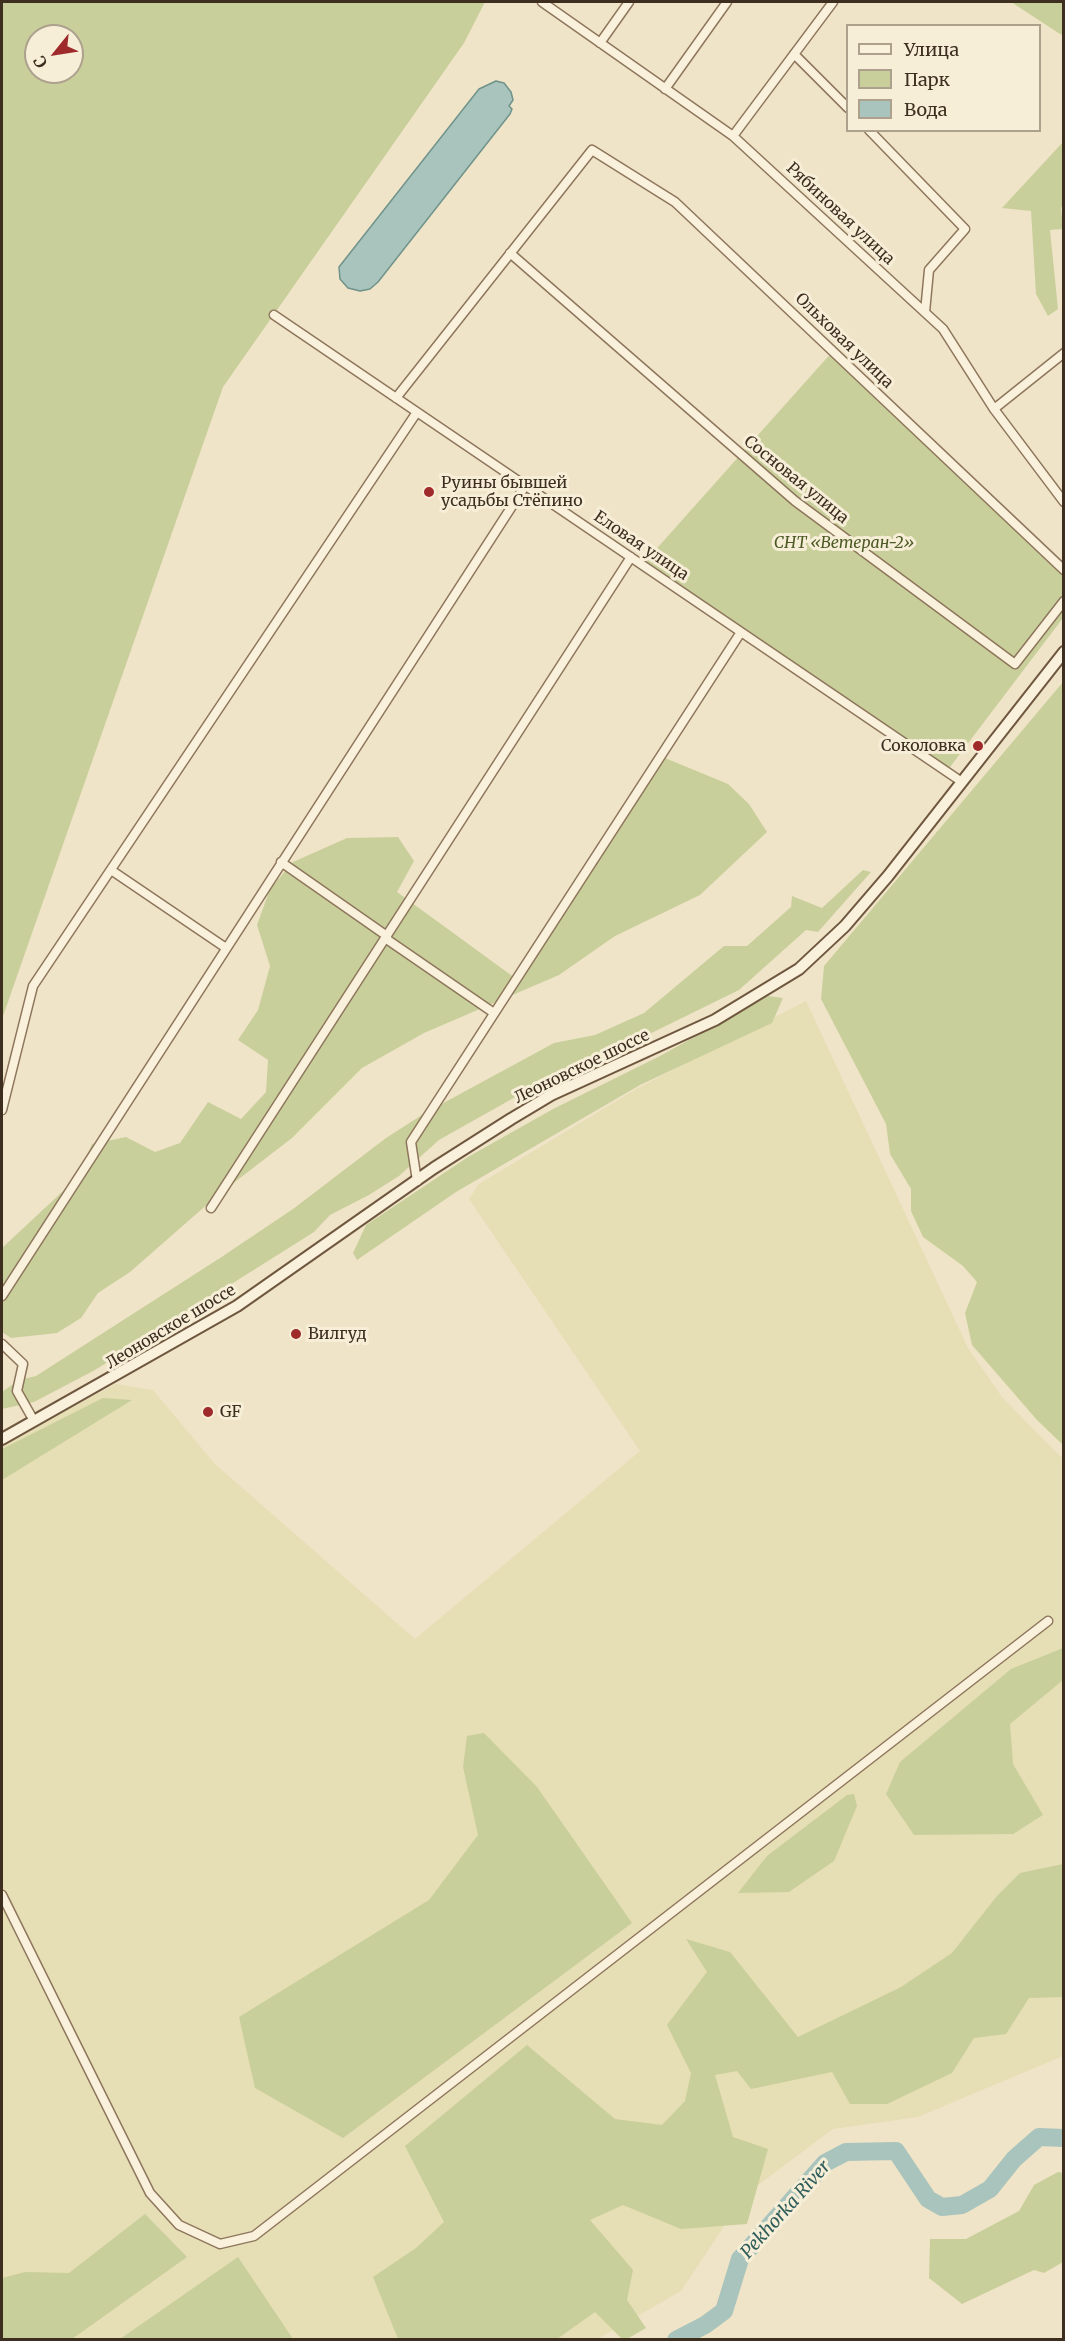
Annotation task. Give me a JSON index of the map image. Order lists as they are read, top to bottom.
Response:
{
  "streets": {
    "main road": ["Леоновское шоссе"],
    "street": [
      "Рябиновая улица",
      "Ольховая улица",
      "Сосновая улица",
      "Еловая улица"
    ]
  },
  "crossings": [
    ["Ольховая улица", "Сосновая улица"],
    ["Еловая улица", "Леоновское шоссе"]
  ],
  "water": ["Pekhorka River"],
  "parks": ["СНТ «Ветеран-2»"],
  "places": [
    "Руины бывшей усадьбы Стёпино",
    "Соколовка",
    "Вилгуд",
    "GF"
  ],
  "legend": ["Улица", "Парк", "Вода"],
  "north": "bottom left"
}
